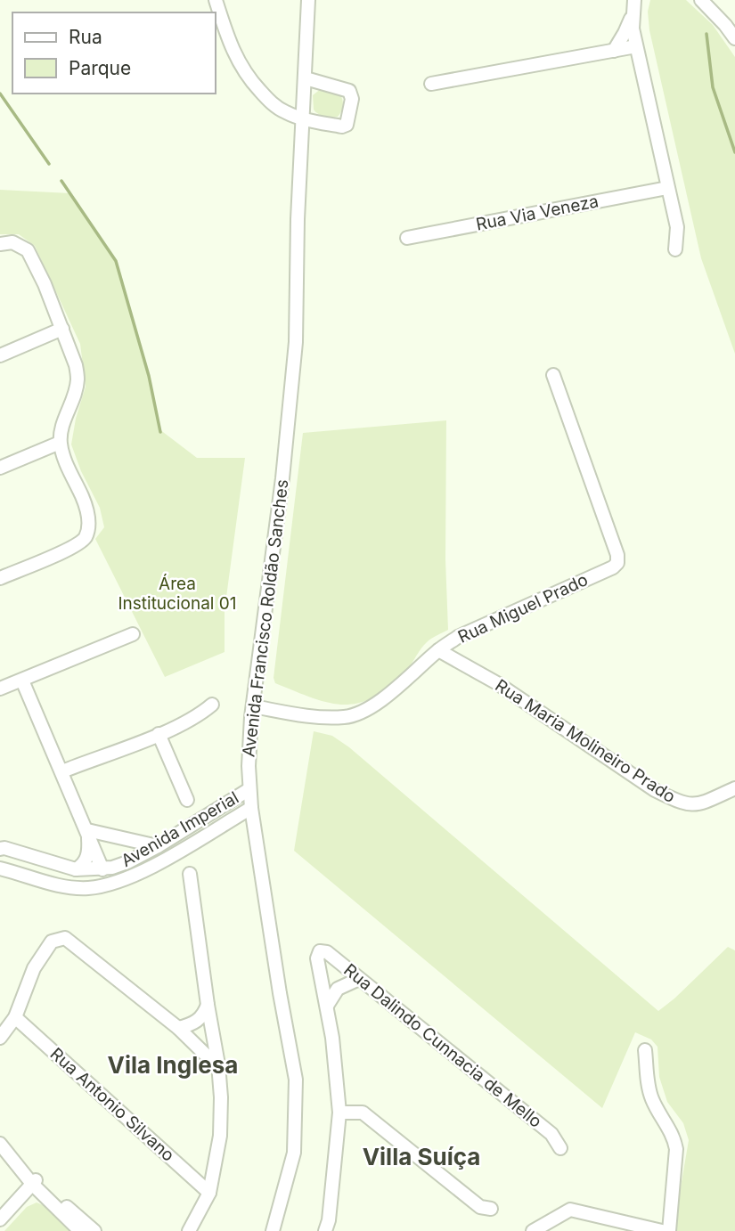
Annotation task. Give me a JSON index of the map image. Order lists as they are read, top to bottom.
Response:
{
  "streets": {
    "street": [
      "Rua Via Veneza",
      "Rua Miguel Prado",
      "Avenida Francisco Roldão Sanches",
      "Rua Maria Molineiro Prado",
      "Avenida Imperial",
      "Rua Dalindo Cunnacia de Mello",
      "Rua Antonio Silvano"
    ]
  },
  "crossings": [
    ["Rua Miguel Prado", "Avenida Francisco Roldão Sanches"],
    ["Rua Miguel Prado", "Rua Maria Molineiro Prado"],
    ["Avenida Francisco Roldão Sanches", "Avenida Imperial"]
  ],
  "districts": ["Vila Inglesa", "Villa Suíça"],
  "parks": ["Área Institucional 01"],
  "legend": ["Rua", "Parque"]
}
